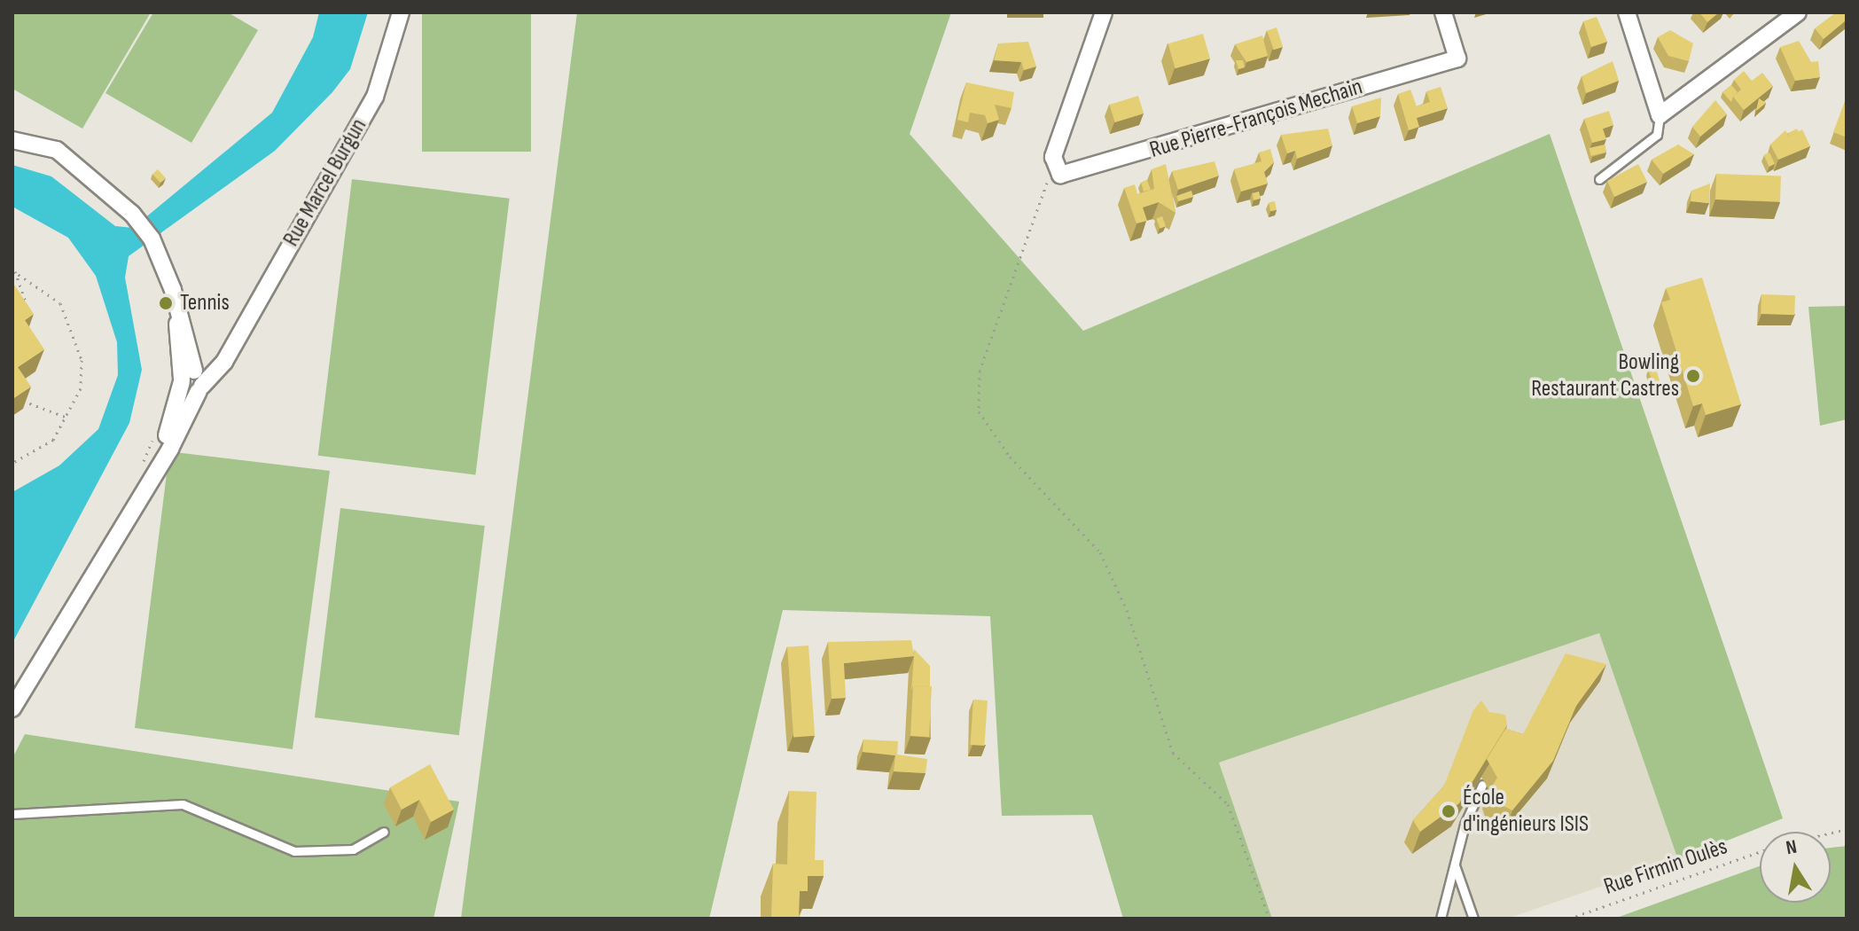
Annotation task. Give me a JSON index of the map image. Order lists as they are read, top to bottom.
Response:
{
  "streets": {
    "street": ["Rue Pierre-François Mechain", "Rue Marcel Burgun"],
    "path": ["Rue Firmin Oulès"]
  },
  "places": ["Tennis", "Bowling Restaurant Castres", "École d'ingénieurs ISIS"],
  "north": "top"
}
